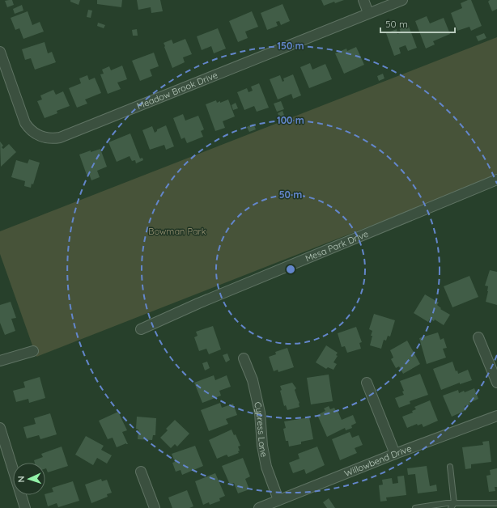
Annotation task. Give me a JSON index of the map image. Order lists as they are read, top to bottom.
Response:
{
  "streets": {
    "street": [
      "Meadow Brook Drive",
      "Mesa Park Drive",
      "Cypress Lane",
      "Willowbend Drive"
    ]
  },
  "crossings": [
    ["Cypress Lane", "Willowbend Drive"]
  ],
  "parks": ["Bowman Park"],
  "scale_bar": "50 m",
  "north": "left",
  "rings": ["150 m", "100 m", "50 m"]
}
